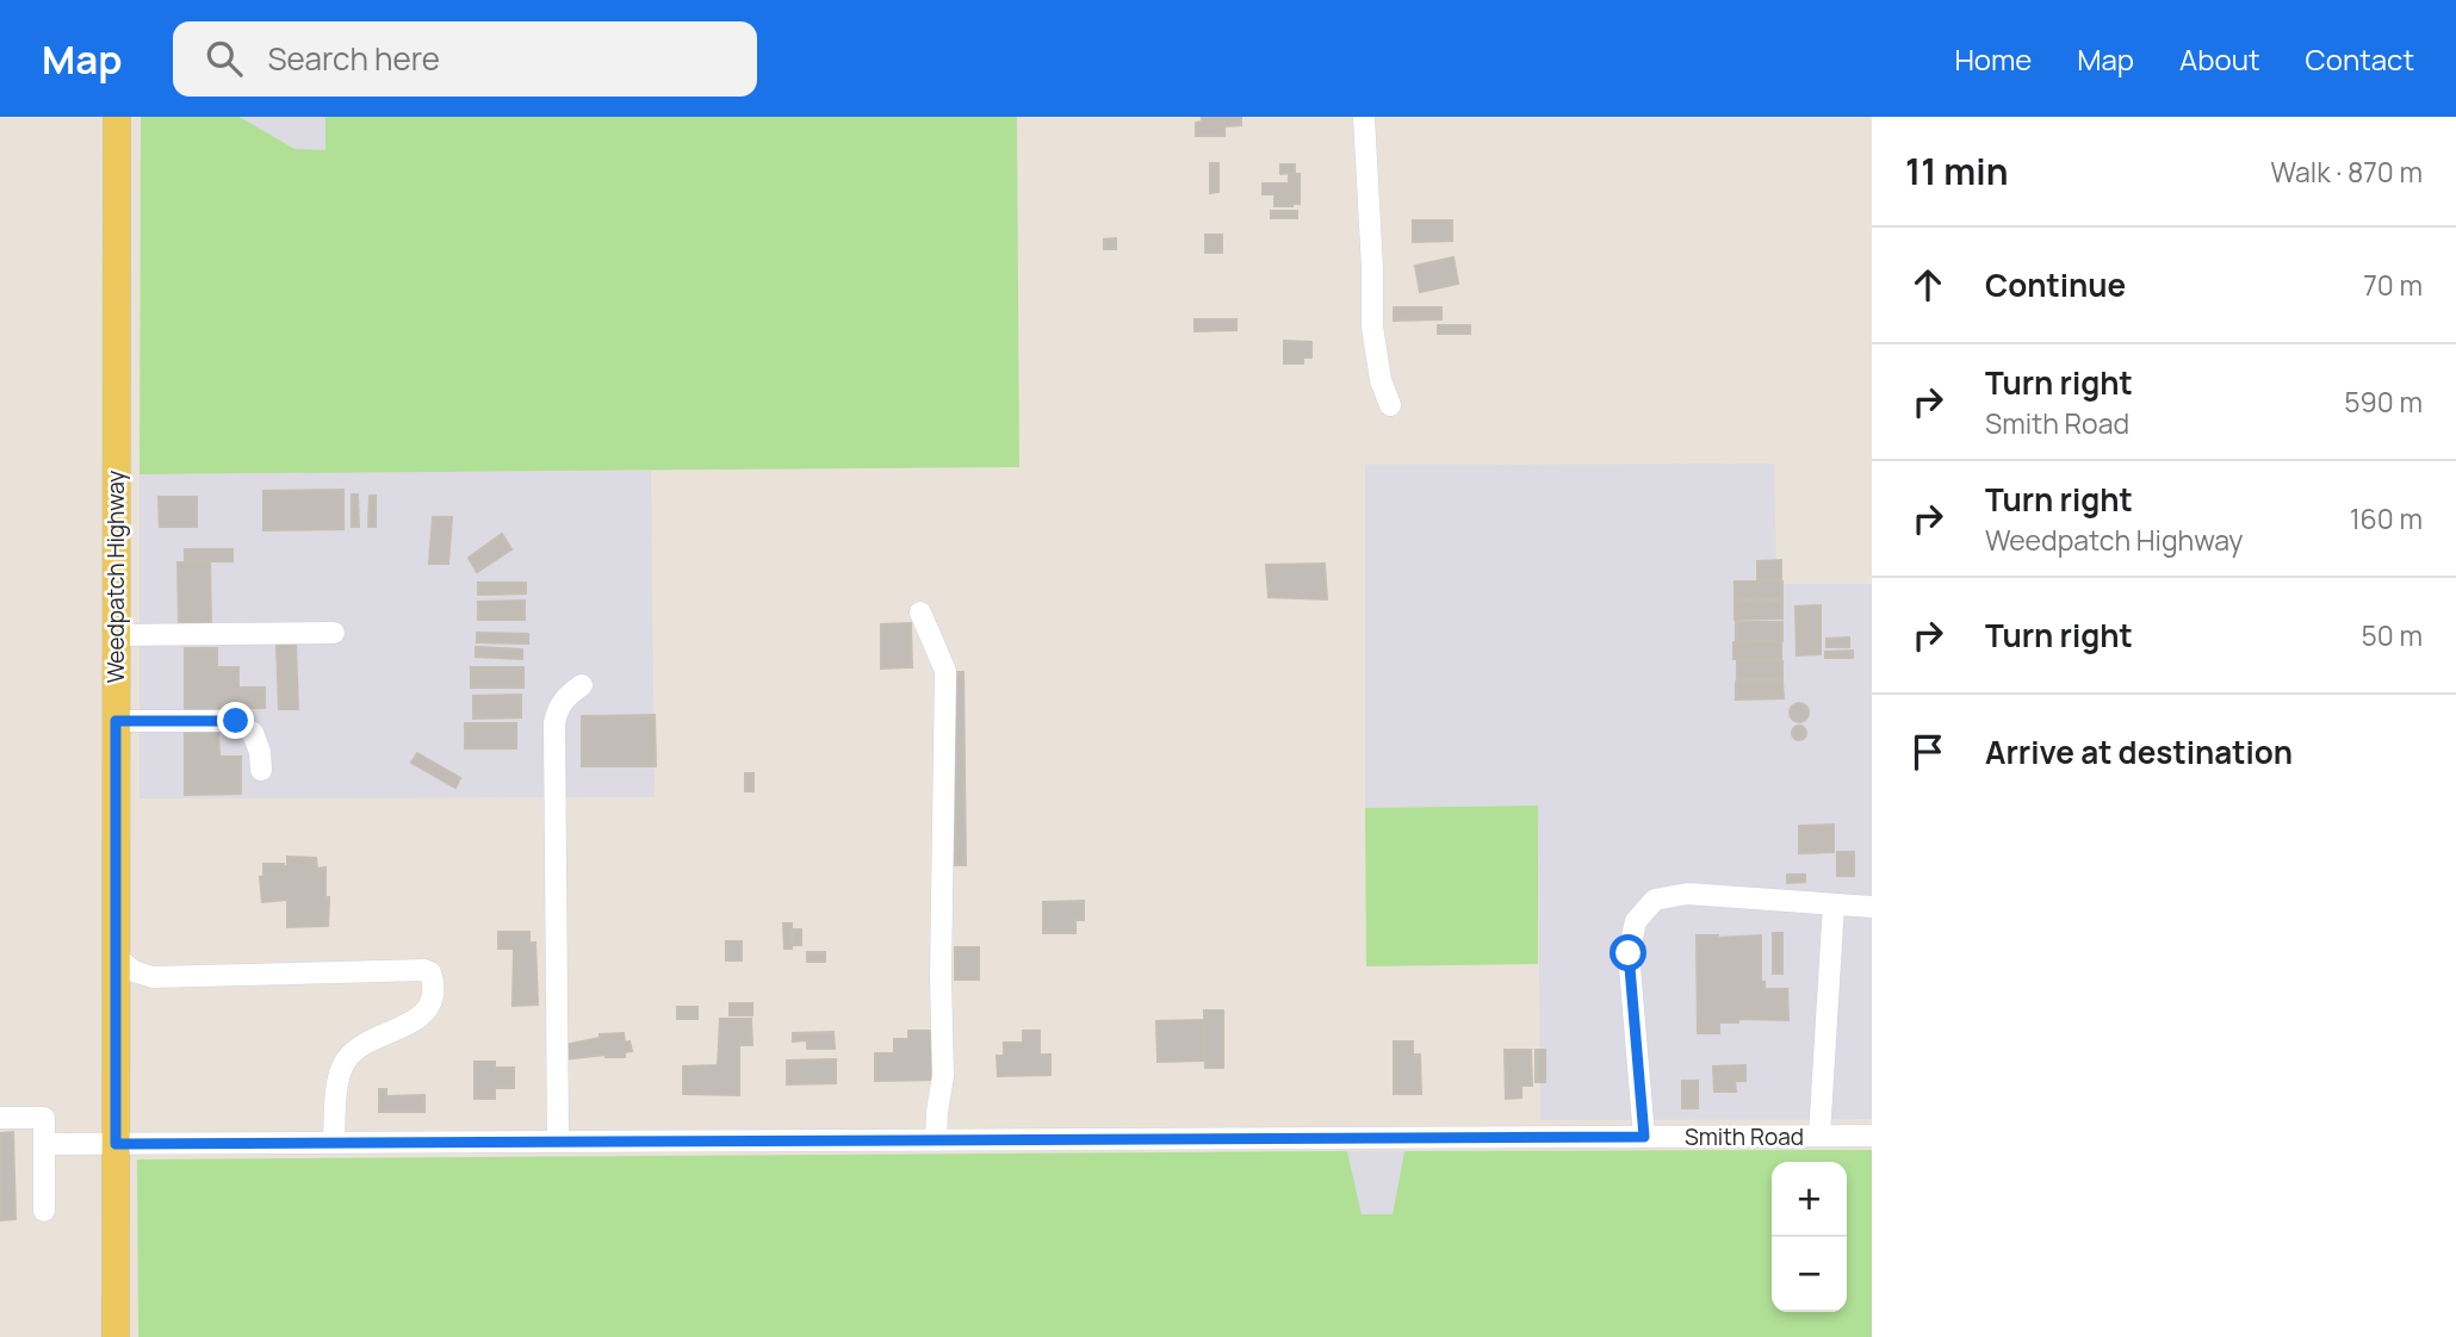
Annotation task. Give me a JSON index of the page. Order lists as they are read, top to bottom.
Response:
{
  "streets": {
    "main road": ["Weedpatch Highway"],
    "street": ["Smith Road"]
  },
  "crossings": [
    ["Weedpatch Highway", "Smith Road"]
  ],
  "page": {
    "header": "Map",
    "search": "Search here",
    "nav": [
      "Home",
      "Map",
      "About",
      "Contact"
    ],
    "heading": ["11 min", "Walk · 870 m"],
    "list": [
      ["Continue", "70 m"],
      ["Turn right", "Smith Road", "590 m"],
      ["Turn right", "Weedpatch Highway", "160 m"],
      ["Turn right", "50 m"],
      "Arrive at destination"
    ],
    "map_buttons": ["+", "−"]
  }
}
